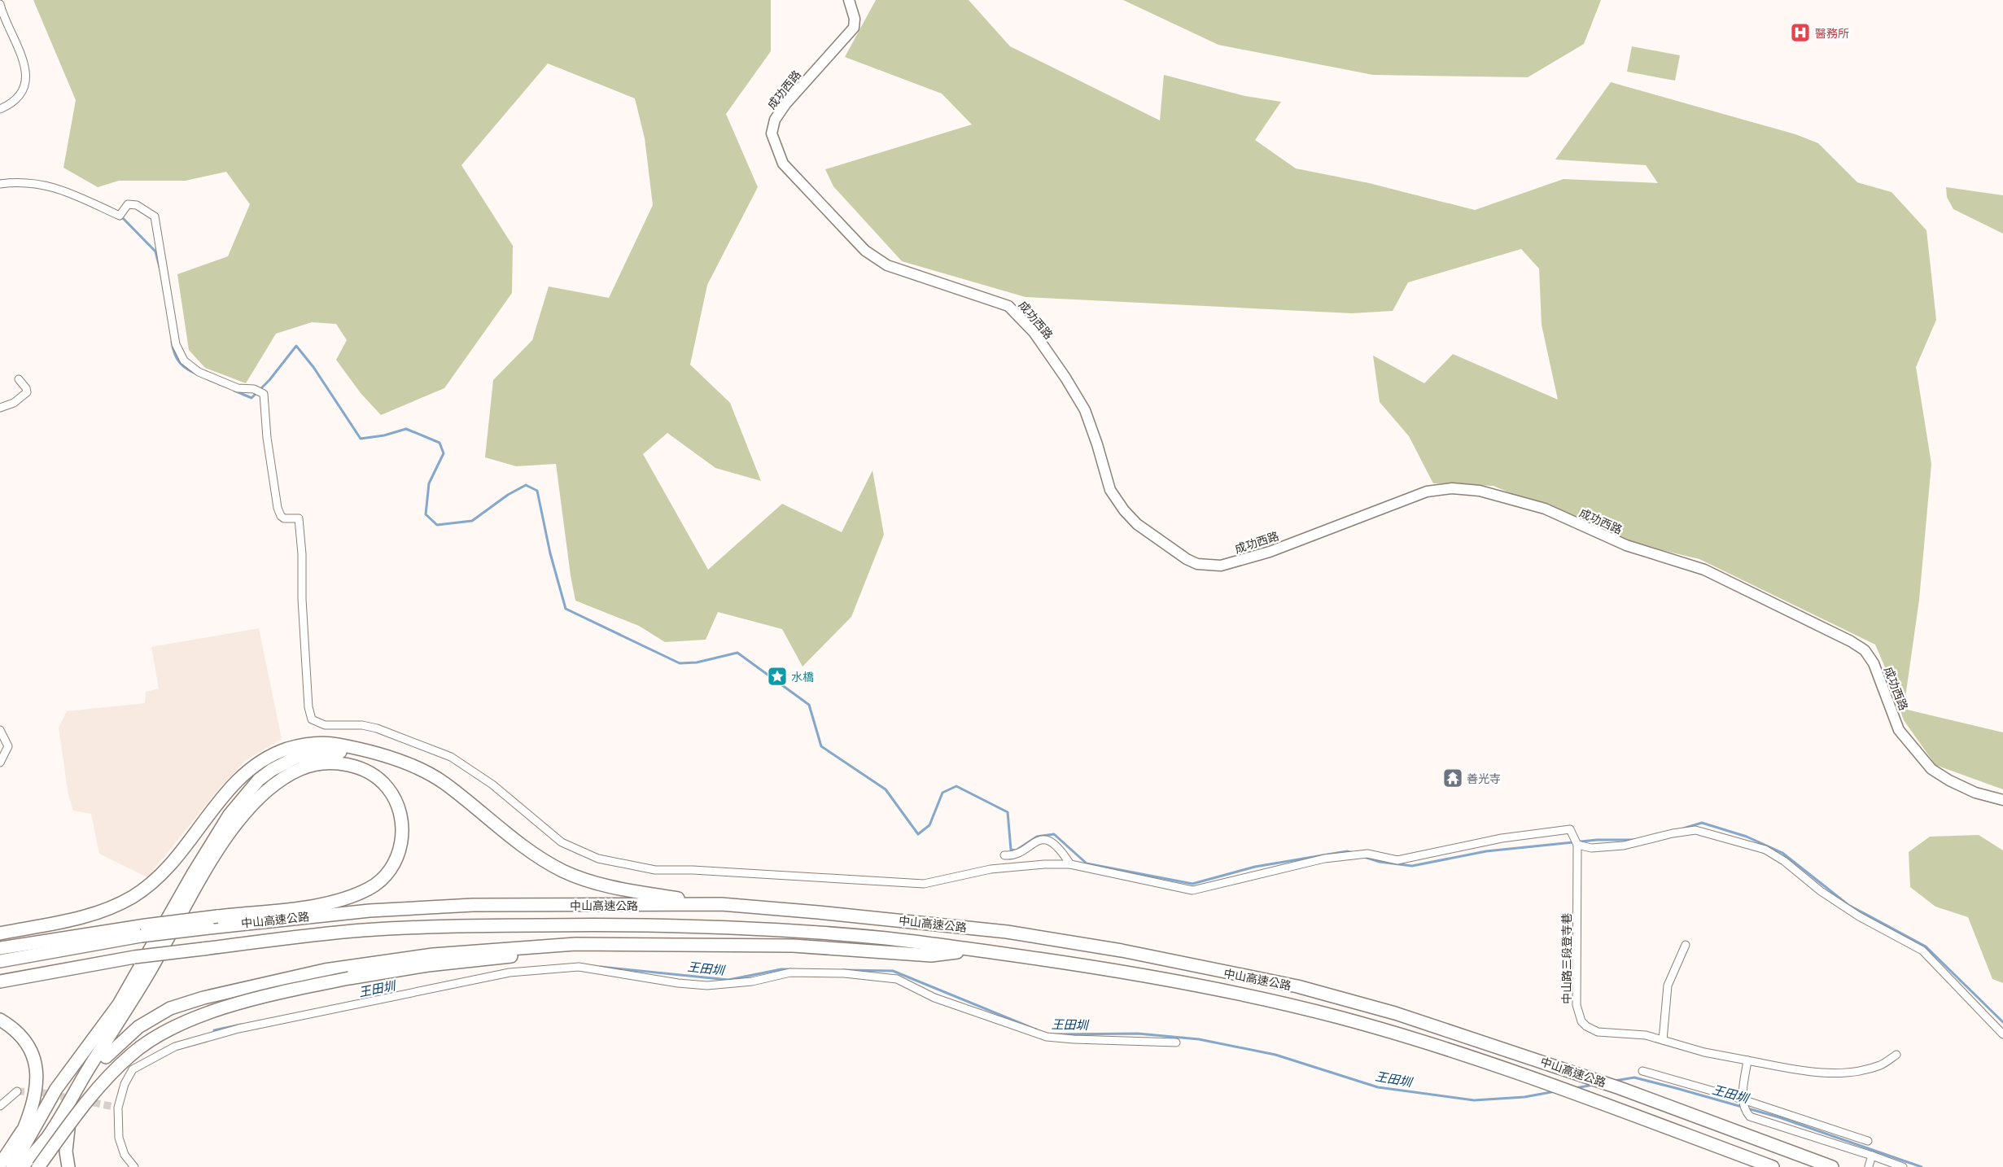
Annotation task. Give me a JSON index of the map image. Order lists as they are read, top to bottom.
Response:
{
  "streets": {
    "highway": ["中山高速公路"],
    "street": ["成功西路", "中山路三段登寺巷"]
  },
  "water": ["王田圳"],
  "places": {
    "hospital": ["醫務所"],
    "place": ["水橋"],
    "temple": ["善光寺"]
  }
}
